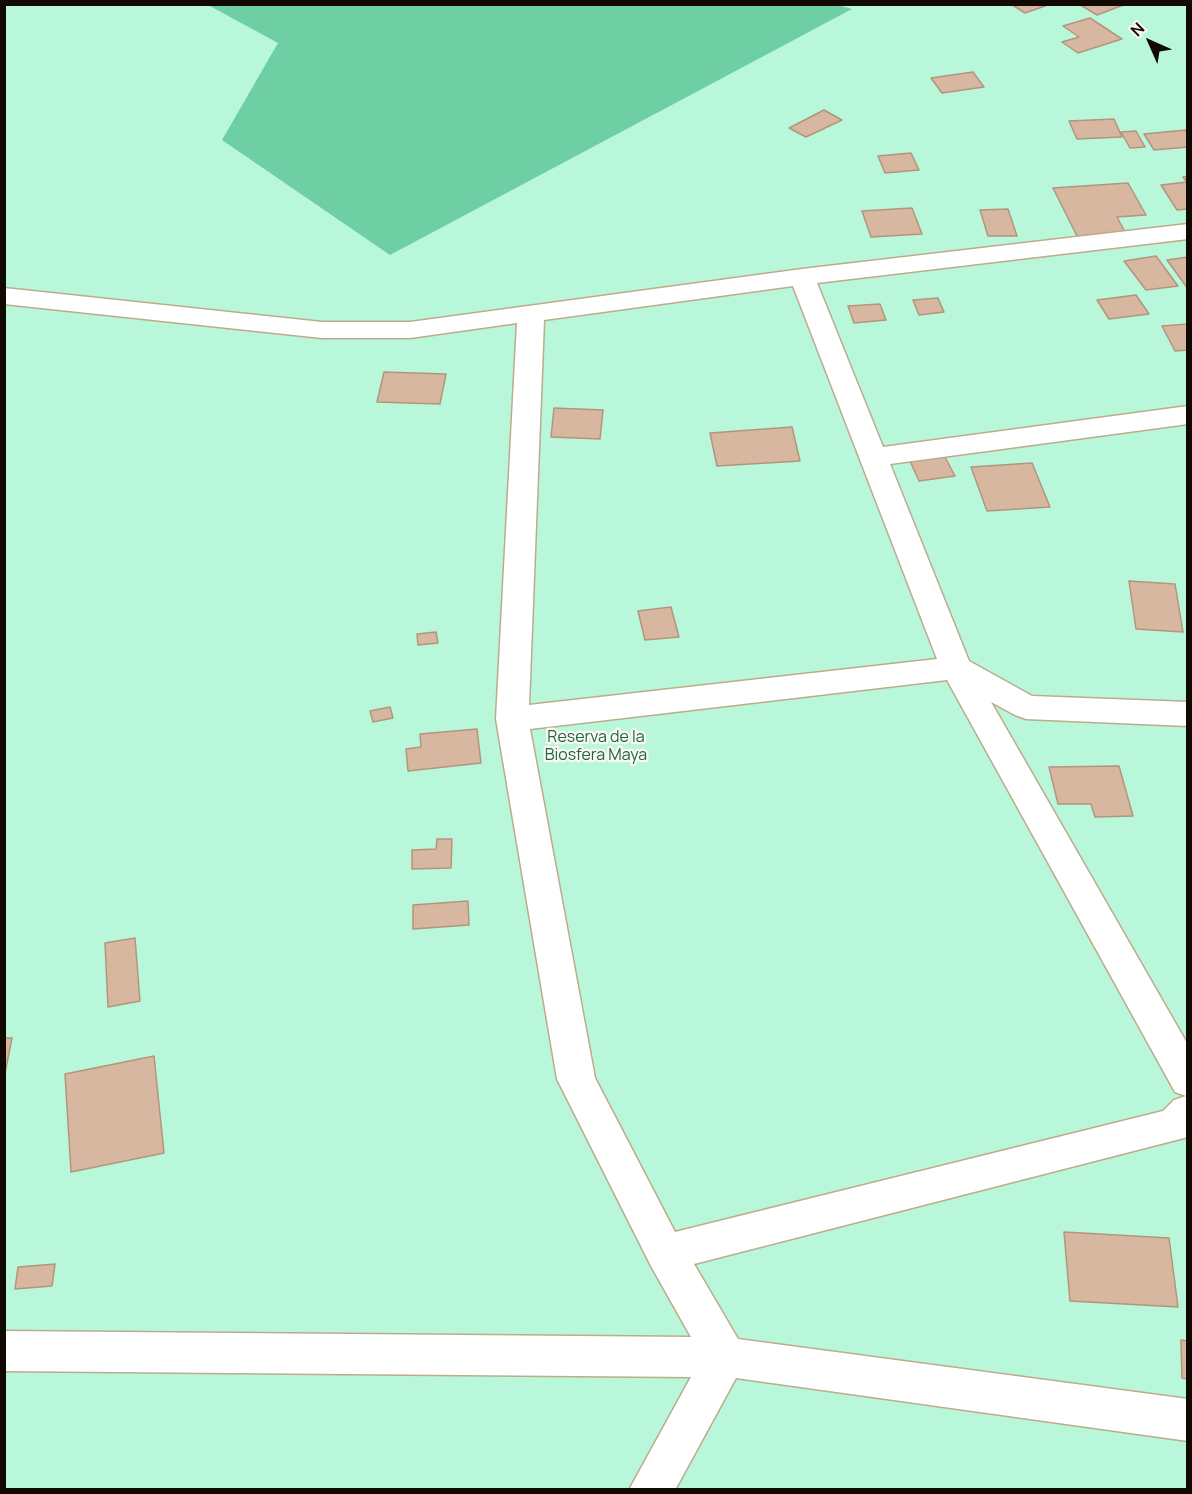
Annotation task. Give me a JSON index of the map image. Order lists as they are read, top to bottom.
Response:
{
  "parks": ["Reserva de la Biosfera Maya"],
  "north": "top left"
}
